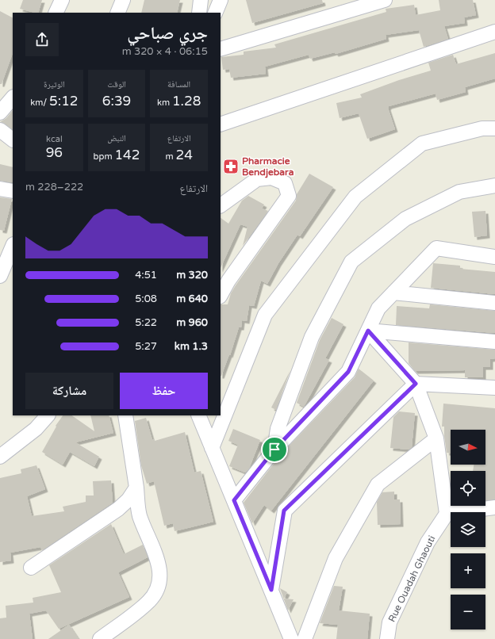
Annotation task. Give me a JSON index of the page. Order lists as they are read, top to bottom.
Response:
{
  "streets": {
    "street": ["Rue Ouadah Ghaouti"]
  },
  "places": {
    "pharmacy": ["Pharmacie Bendjebara"]
  },
  "north": "right",
  "page": {
    "heading": ["جري صباحي", "06:15 · 4 × 320 m"],
    "stats": [
      ["المسافة", "1.28 km"],
      ["الوقت", "6:39"],
      ["الوتيرة", "5:12 /km"],
      ["الارتفاع", "24 m"],
      ["النبض", "142 bpm"],
      ["kcal", "96"]
    ],
    "chart": ["الارتفاع", "222–228 m"],
    "list": [
      {
        "name": "320 m",
        "note": "4:51"
      },
      {
        "name": "640 m",
        "note": "5:08"
      },
      {
        "name": "960 m",
        "note": "5:22"
      },
      {
        "name": "1.3 km",
        "note": "5:27"
      }
    ],
    "buttons": ["حفظ", "مشاركة"],
    "map_buttons": ["+", "−"]
  }
}
